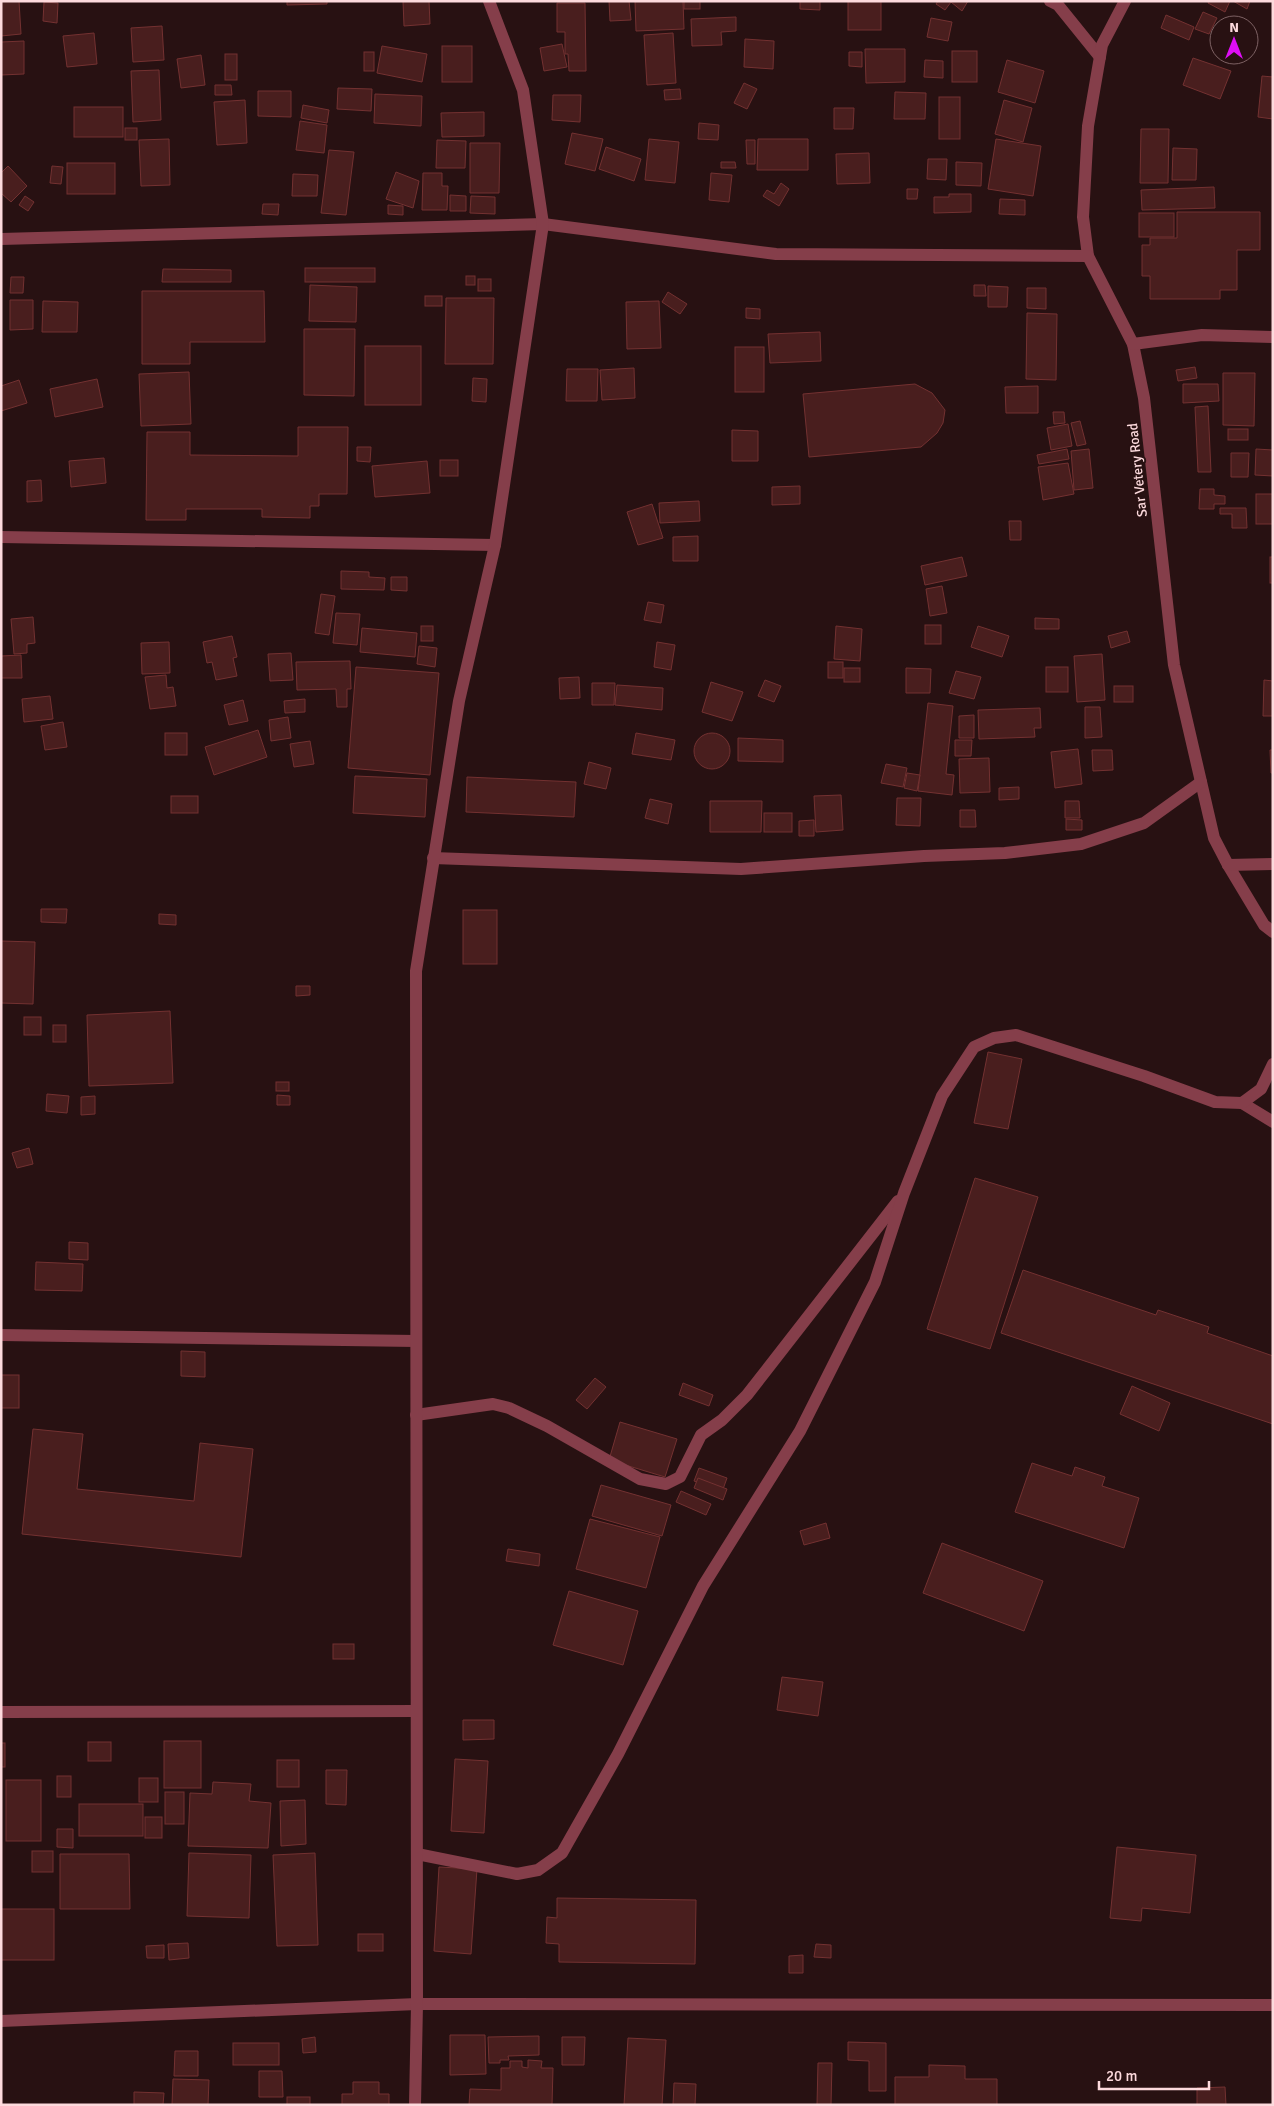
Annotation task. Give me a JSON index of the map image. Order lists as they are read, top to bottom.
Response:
{
  "streets": {
    "street": ["Sar Vetery Road"]
  },
  "scale_bar": "20 m",
  "north": "top"
}
